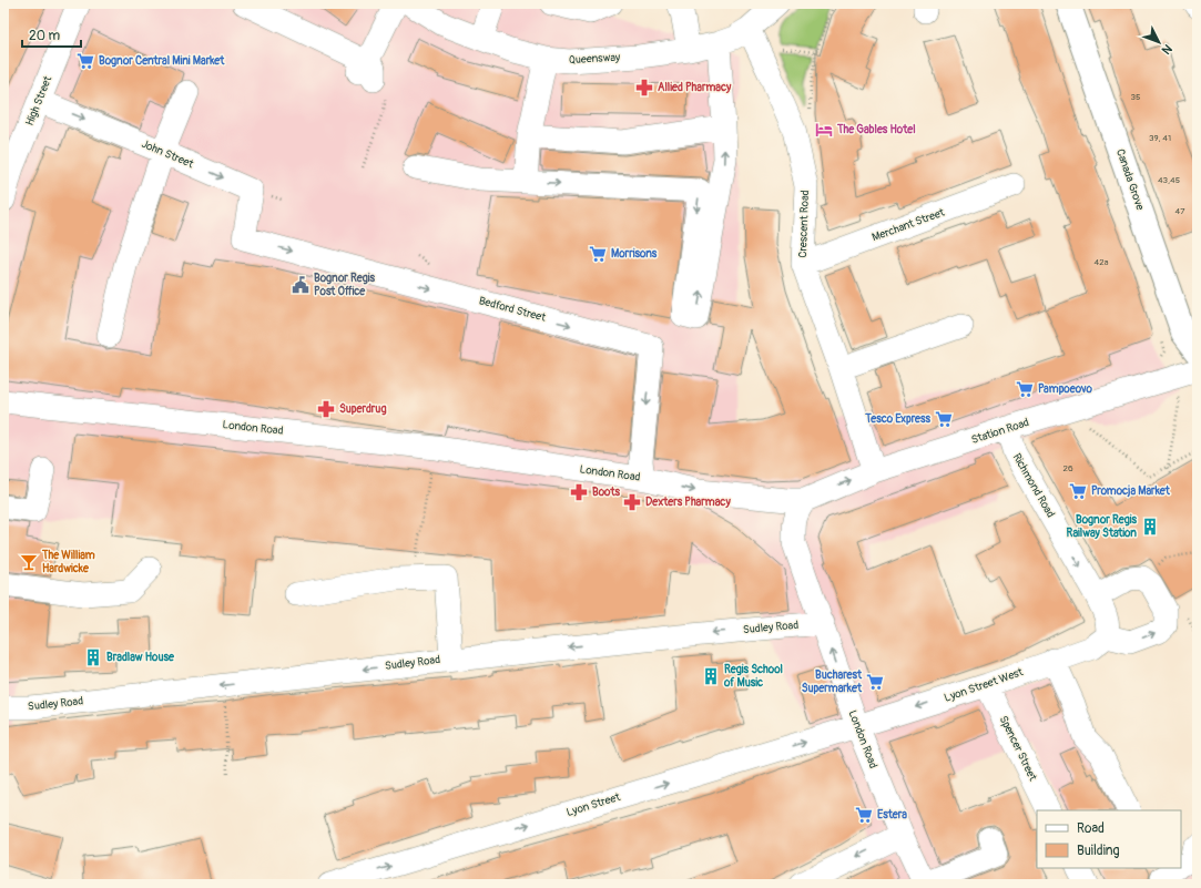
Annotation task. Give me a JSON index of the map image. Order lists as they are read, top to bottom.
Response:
{
  "streets": {
    "main road": ["Canada Grove"],
    "street": [
      "Queensway",
      "High Street",
      "John Street",
      "Crescent Road",
      "Merchant Street",
      "Bedford Street",
      "London Road",
      "Station Road",
      "Richmond Road",
      "Sudley Road",
      "Lyon Street West",
      "Spencer Street",
      "Lyon Street"
    ]
  },
  "crossings": [
    ["Queensway", "Crescent Road"],
    ["High Street", "John Street"],
    ["John Street", "Bedford Street"],
    ["Crescent Road", "Merchant Street"],
    ["Crescent Road", "Station Road"],
    ["Bedford Street", "London Road"],
    ["London Road", "Station Road"],
    ["London Road", "Sudley Road"],
    ["London Road", "Lyon Street West"],
    ["London Road", "Lyon Street"],
    ["Station Road", "Richmond Road"],
    ["Richmond Road", "Lyon Street West"],
    ["Lyon Street West", "Spencer Street"],
    ["Lyon Street West", "Lyon Street"]
  ],
  "one_way": [
    "Richmond Road",
    "Sudley Road",
    "Lyon Street West",
    "Lyon Street"
  ],
  "places": {
    "supermarket": [
      "Bognor Central Mini Market",
      "Morrisons",
      "Pampoeovo",
      "Tesco Express",
      "Promocja Market",
      "Bucharest Supermarket",
      "Estera"
    ],
    "pharmacy": [
      "Allied Pharmacy",
      "Superdrug",
      "Boots",
      "Dexters Pharmacy"
    ],
    "hotel": ["The Gables Hotel"],
    "public building": ["Bognor Regis Post Office"],
    "building": ["Bognor Regis Railway Station", "Bradlaw House", "Regis School of Music"],
    "bar": ["The William Hardwicke"]
  },
  "house_numbers": [
    "35",
    "39, 41",
    "43,45",
    "47",
    "42a",
    "26"
  ],
  "legend": ["Road", "Building"],
  "scale_bar": "20 m",
  "north": "bottom right"
}
